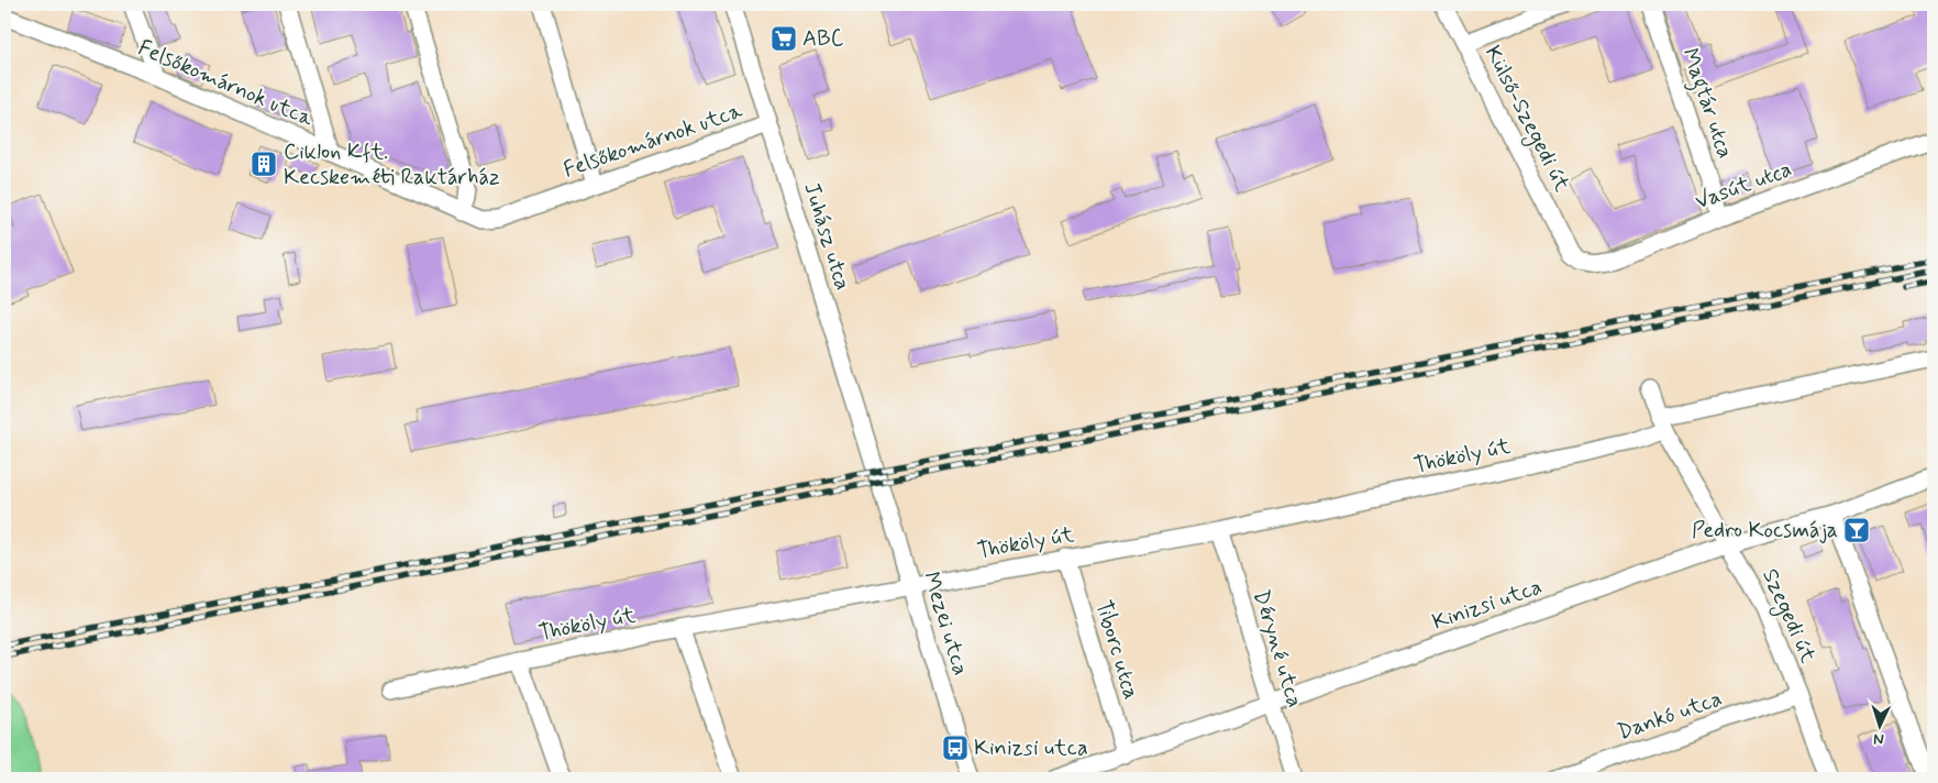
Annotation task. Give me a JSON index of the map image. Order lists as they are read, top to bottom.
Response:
{
  "streets": {
    "street": [
      "Felsőkomárnok utca",
      "Magtár utca",
      "Külső-Szegedi út",
      "Vasút utca",
      "Juhász utca",
      "Thököly út",
      "Kinizsi utca",
      "Szegedi út",
      "Mezei utca",
      "Déryné utca",
      "Tiborc utca",
      "Dankó utca"
    ]
  },
  "crossings": [
    ["Felsőkomárnok utca", "Juhász utca"],
    ["Magtár utca", "Vasút utca"],
    ["Külső-Szegedi út", "Vasút utca"],
    ["Juhász utca", "Mezei utca"],
    ["Thököly út", "Szegedi út"],
    ["Thököly út", "Mezei utca"],
    ["Thököly út", "Déryné utca"],
    ["Thököly út", "Tiborc utca"],
    ["Kinizsi utca", "Szegedi út"],
    ["Kinizsi utca", "Déryné utca"],
    ["Kinizsi utca", "Tiborc utca"],
    ["Szegedi út", "Dankó utca"]
  ],
  "places": {
    "supermarket": ["ABC"],
    "building": ["Ciklon Kft. Kecskeméti Raktárház"],
    "bar": ["Pedro Kocsmája"],
    "bus stop": ["Kinizsi utca"]
  },
  "north": "bottom"
}
